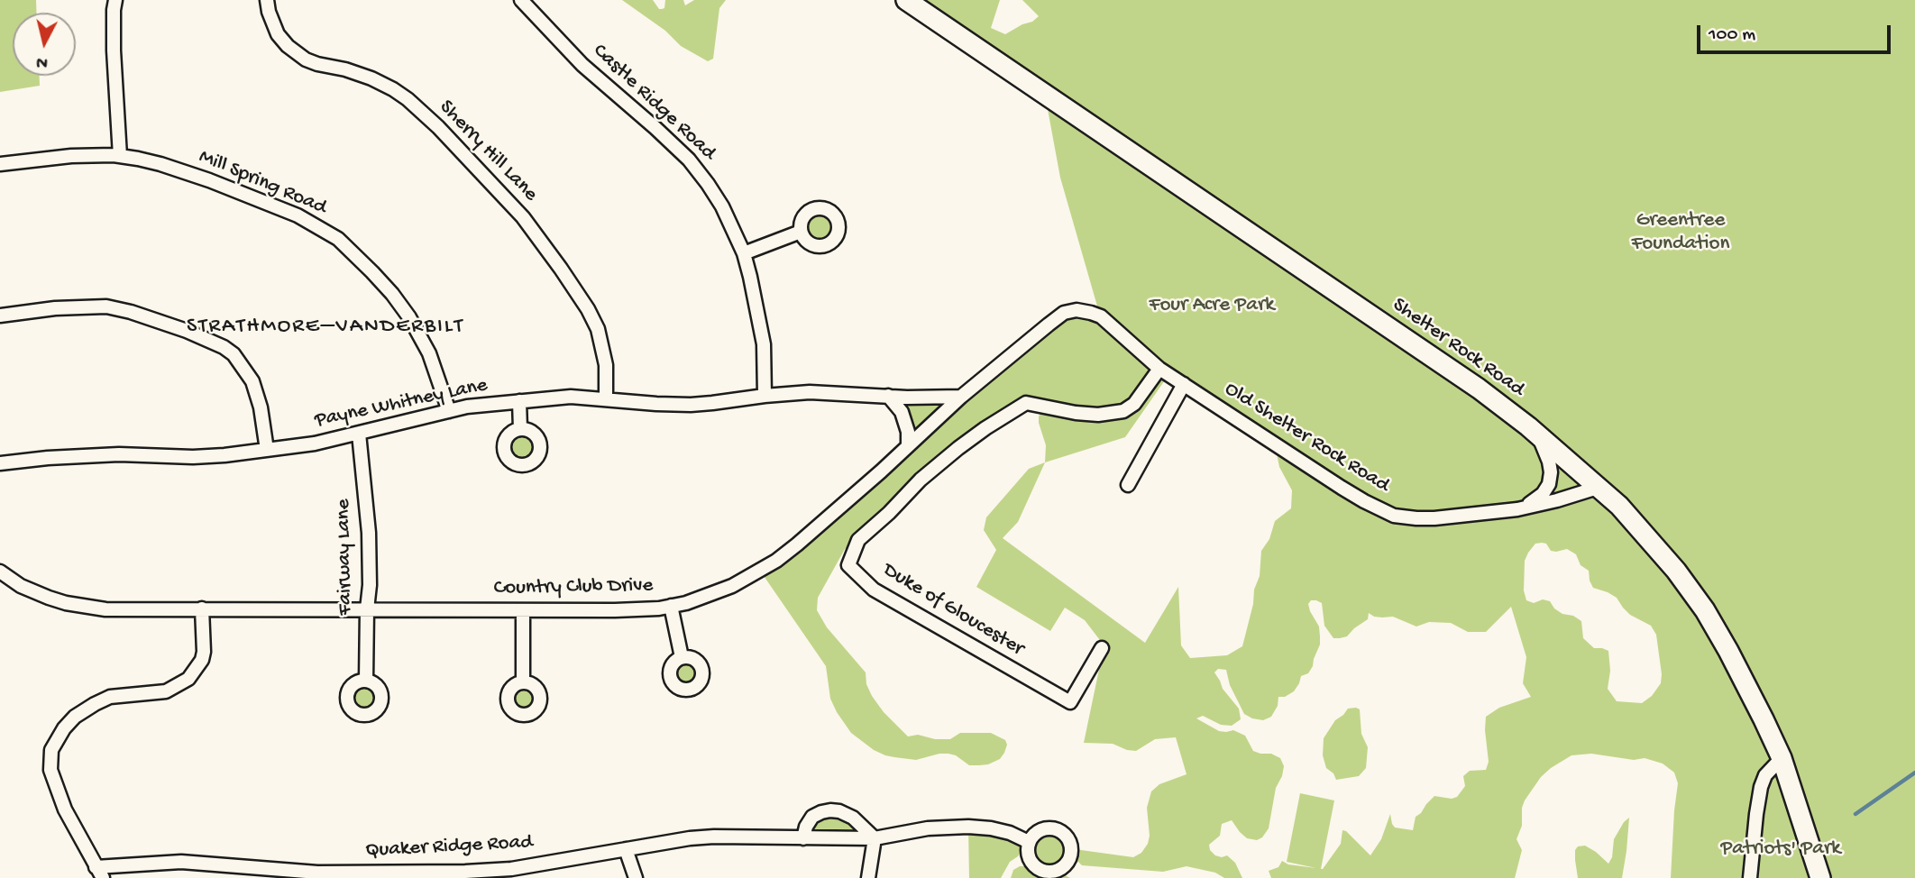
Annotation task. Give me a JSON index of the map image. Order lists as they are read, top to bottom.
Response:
{
  "streets": {
    "main road": ["Shelter Rock Road"],
    "street": [
      "Castle Ridge Road",
      "Sherry Hill Lane",
      "Mill Spring Road",
      "Payne Whitney Lane",
      "Old Shelter Rock Road",
      "Fairway Lane",
      "Country Club Drive",
      "Duke of Gloucester",
      "Quaker Ridge Road"
    ]
  },
  "crossings": [
    ["Castle Ridge Road", "Payne Whitney Lane"],
    ["Sherry Hill Lane", "Payne Whitney Lane"],
    ["Mill Spring Road", "Payne Whitney Lane"],
    ["Shelter Rock Road", "Old Shelter Rock Road"],
    ["Payne Whitney Lane", "Fairway Lane"],
    ["Payne Whitney Lane", "Country Club Drive"],
    ["Old Shelter Rock Road", "Country Club Drive"],
    ["Old Shelter Rock Road", "Duke of Gloucester"],
    ["Fairway Lane", "Country Club Drive"]
  ],
  "districts": ["STRATHMORE–VANDERBILT"],
  "parks": ["Greentree Foundation", "Four Acre Park", "Patriots' Park"],
  "scale_bar": "100 m",
  "north": "bottom"
}
